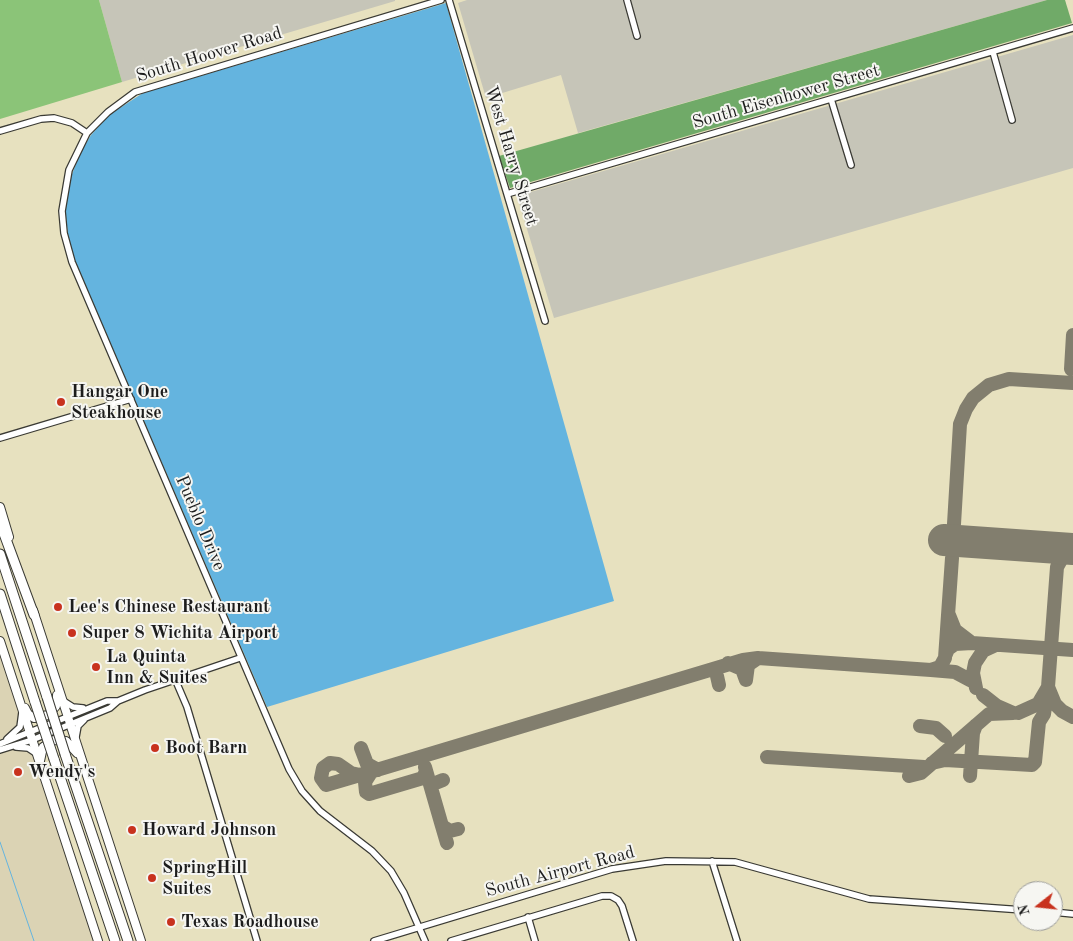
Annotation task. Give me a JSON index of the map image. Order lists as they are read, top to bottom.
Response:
{
  "streets": {
    "street": [
      "South Hoover Road",
      "South Eisenhower Street",
      "West Harry Street",
      "Pueblo Drive",
      "South Airport Road"
    ]
  },
  "crossings": [
    ["South Hoover Road", "Pueblo Drive"],
    ["South Eisenhower Street", "West Harry Street"],
    ["Pueblo Drive", "South Airport Road"]
  ],
  "places": [
    "Hangar One Steakhouse",
    "Lee's Chinese Restaurant",
    "Super 8 Wichita Airport",
    "La Quinta Inn & Suites",
    "Boot Barn",
    "Wendy's",
    "Howard Johnson",
    "SpringHill Suites",
    "Texas Roadhouse"
  ],
  "north": "left"
}
